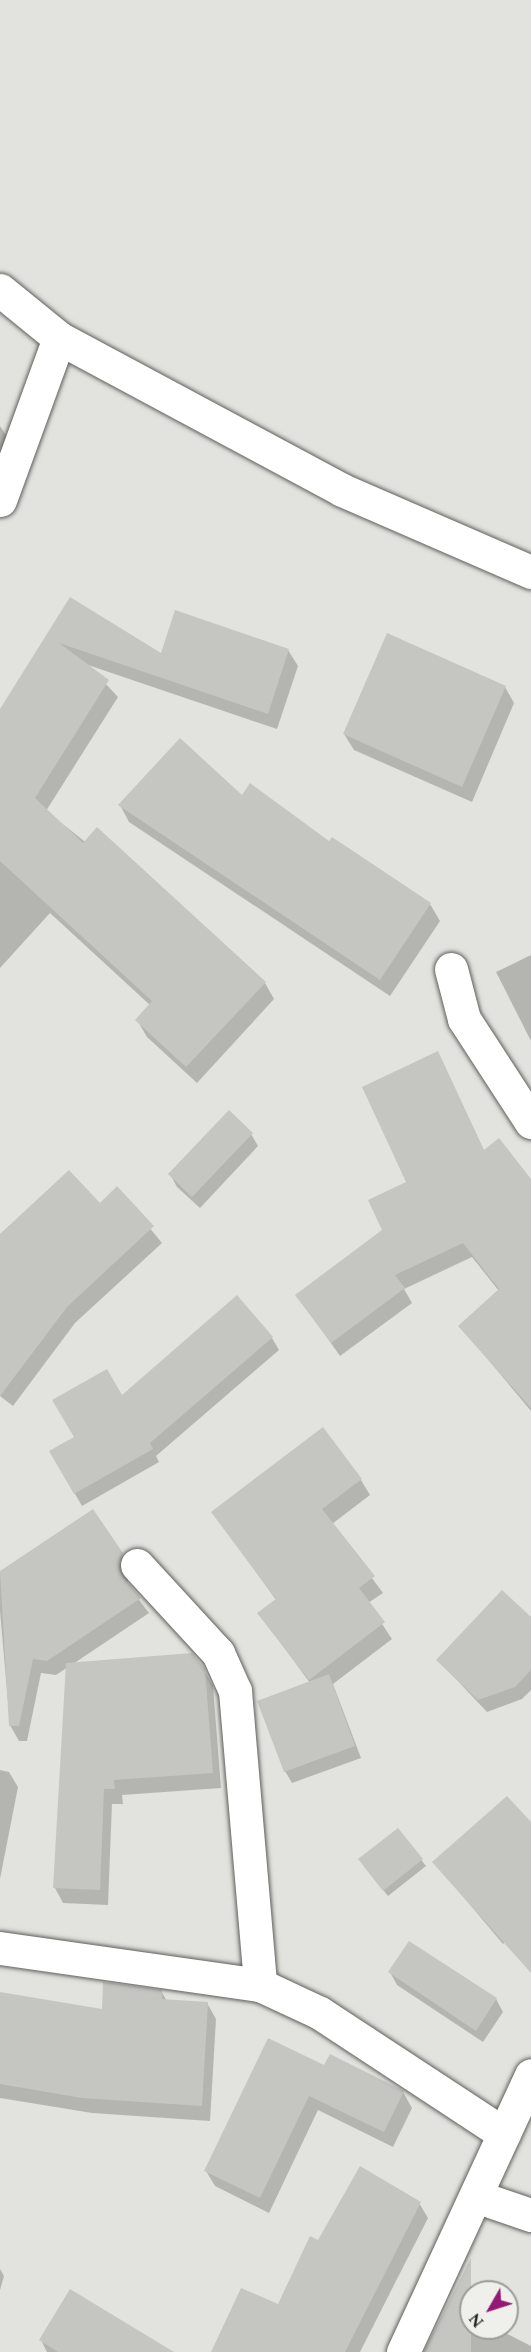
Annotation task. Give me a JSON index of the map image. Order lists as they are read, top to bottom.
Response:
{
  "north": "bottom left"
}
